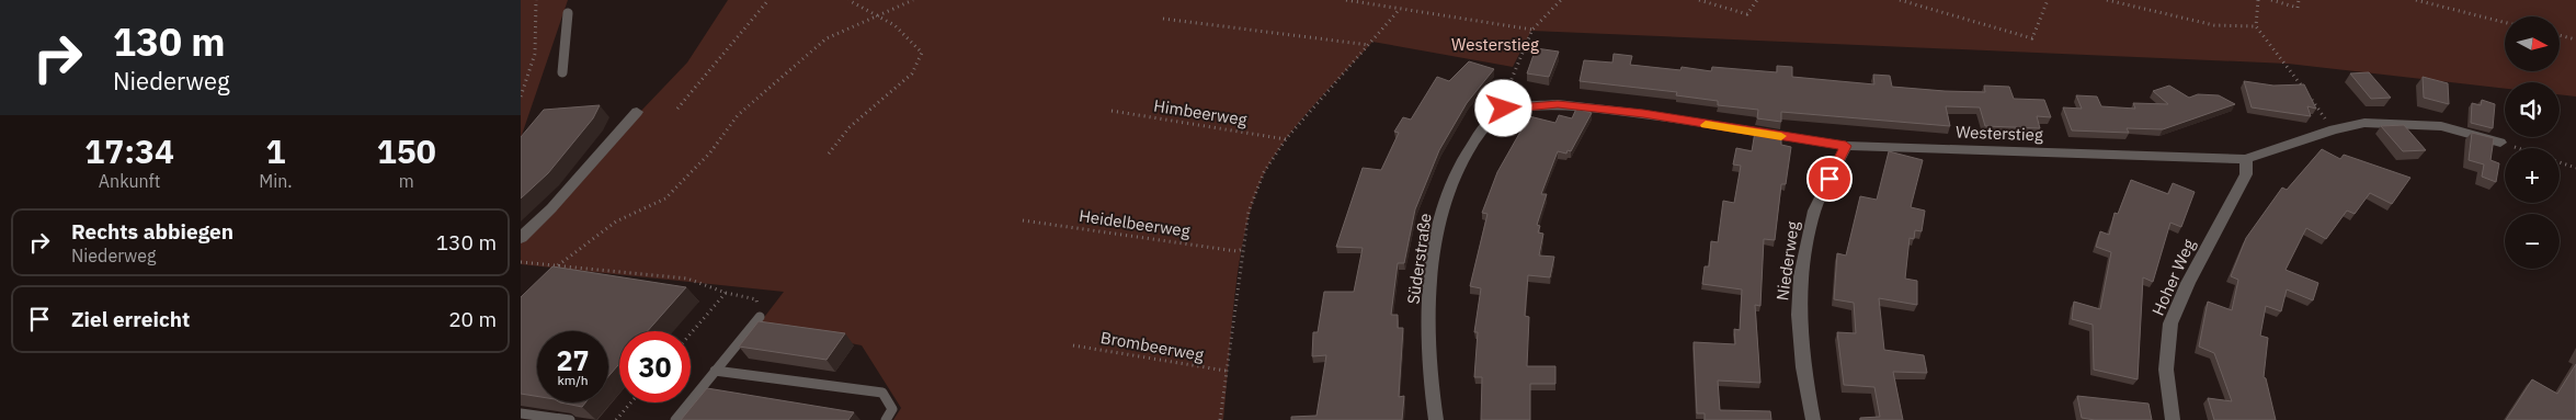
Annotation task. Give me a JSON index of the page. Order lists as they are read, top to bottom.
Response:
{
  "streets": {
    "street": [
      "Westerstieg",
      "Süderstraße",
      "Niederweg",
      "Hoher Weg"
    ],
    "path": ["Himbeerweg", "Heidelbeerweg", "Brombeerweg"]
  },
  "crossings": [
    ["Westerstieg", "Süderstraße"],
    ["Westerstieg", "Niederweg"],
    ["Westerstieg", "Hoher Weg"]
  ],
  "parks": ["Westerstieg"],
  "north": "right",
  "page": {
    "turn": ["130 m", "Niederweg"],
    "map_buttons": ["+", "−"],
    "eta": [
      "17:34",
      "Ankunft",
      "1",
      "Min.",
      "150",
      "m"
    ],
    "list": [
      {
        "name": "Rechts abbiegen",
        "note": "Niederweg",
        "value": "130 m"
      },
      {
        "name": "Ziel erreicht",
        "value": "20 m"
      }
    ],
    "speed": "27 km/h",
    "limit": "30"
  }
}
